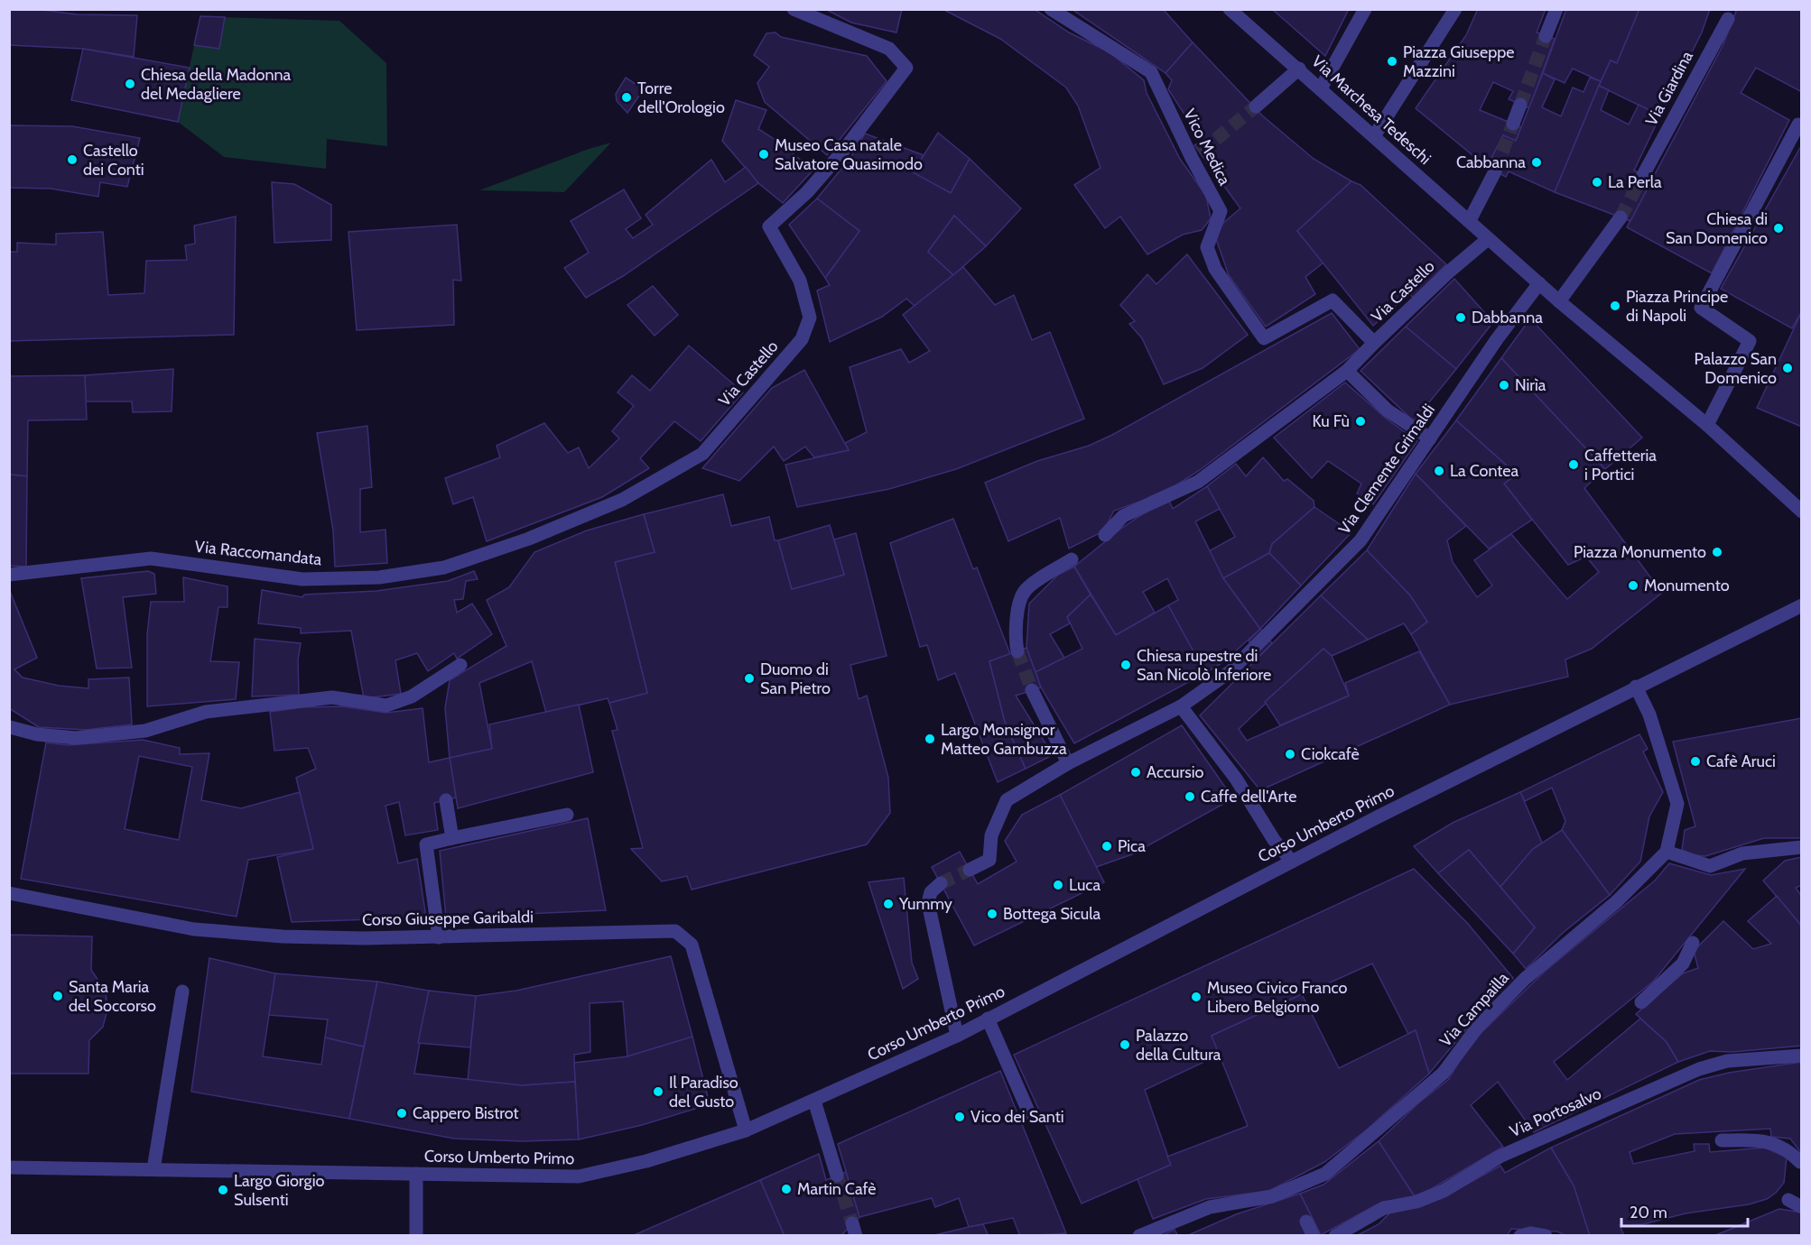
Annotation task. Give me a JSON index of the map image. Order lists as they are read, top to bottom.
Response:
{
  "streets": {
    "street": [
      "Via Giardina",
      "Via Marchesa Tedeschi",
      "Vico Medica",
      "Via Castello",
      "Via Clemente Grimaldi",
      "Via Raccomandata",
      "Corso Umberto Primo",
      "Corso Giuseppe Garibaldi",
      "Via Campailla",
      "Via Portosalvo"
    ]
  },
  "crossings": [
    ["Via Marchesa Tedeschi", "Via Castello"],
    ["Via Marchesa Tedeschi", "Via Clemente Grimaldi"],
    ["Vico Medica", "Via Castello"],
    ["Via Castello", "Via Raccomandata"],
    ["Corso Umberto Primo", "Corso Giuseppe Garibaldi"]
  ],
  "places": [
    "Piazza Giuseppe Mazzini",
    "Chiesa della Madonna del Medagliere",
    "Torre dell'Orologio",
    "Museo Casa natale Salvatore Quasimodo",
    "Castello dei Conti",
    "Cabbanna",
    "La Perla",
    "Chiesa di San Domenico",
    "Piazza Principe di Napoli",
    "Dabbanna",
    "Palazzo San Domenico",
    "Nirìa",
    "Ku Fù",
    "Caffetteria i Portici",
    "La Contea",
    "Piazza Monumento",
    "Monumento",
    "Chiesa rupestre di San Nicolò Inferiore",
    "Duomo di San Pietro",
    "Largo Monsignor Matteo Gambuzza",
    "Ciokcafè",
    "Cafè Aruci",
    "Accursio",
    "Caffe dell'Arte",
    "Pica",
    "Luca",
    "Yummy",
    "Bottega Sicula",
    "Santa Maria del Soccorso",
    "Museo Civico Franco Libero Belgiorno",
    "Palazzo della Cultura",
    "Il Paradiso del Gusto",
    "Cappero Bistrot",
    "Vico dei Santi",
    "Martin Cafè",
    "Largo Giorgio Sulsenti"
  ],
  "scale_bar": "20 m"
}
